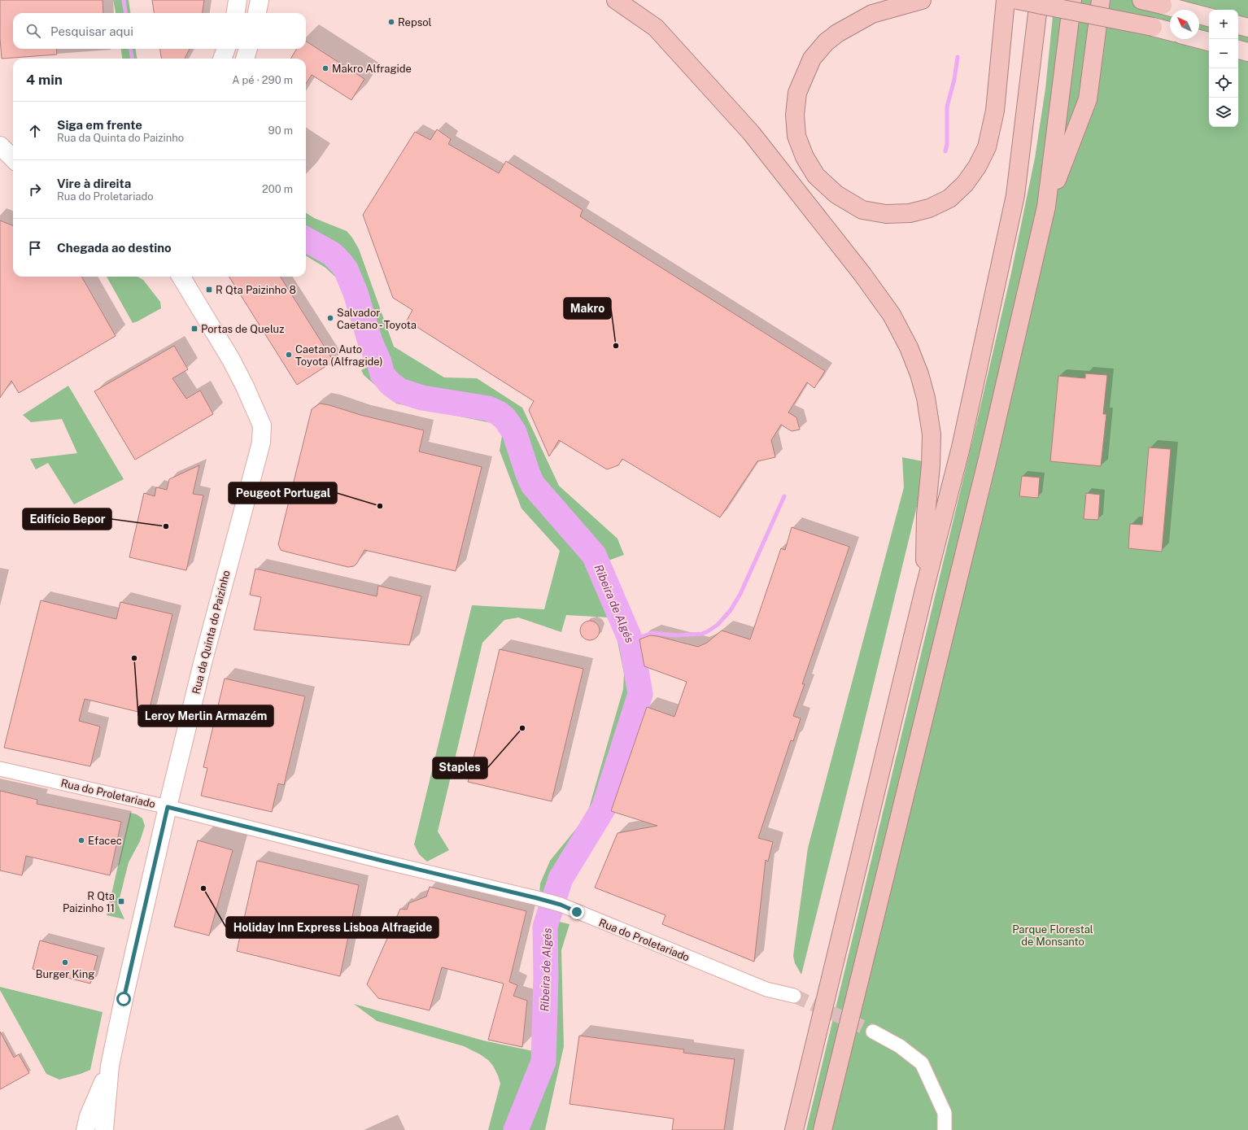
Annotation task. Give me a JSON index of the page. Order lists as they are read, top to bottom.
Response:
{
  "streets": {
    "street": ["Rua da Quinta do Paizinho", "Rua do Proletariado"]
  },
  "crossings": [
    ["Rua da Quinta do Paizinho", "Rua do Proletariado"]
  ],
  "water": ["Ribeira de Algés"],
  "parks": ["Parque Florestal de Monsanto"],
  "places": {
    "other": [
      "Repsol",
      "Makro Alfragide",
      "Salvador Caetano - Toyota",
      "Makro",
      "Caetano Auto Toyota (Alfragide)",
      "Peugeot Portugal",
      "Edifício Bepor",
      "Leroy Merlin Armazém",
      "Staples",
      "Efacec",
      "Holiday Inn Express Lisboa Alfragide",
      "Burger King"
    ],
    "transit": ["R Qta Paizinho 8", "Portas de Queluz", "R Qta Paizinho 11"]
  },
  "north": "top left",
  "page": {
    "map_buttons": ["+", "−"],
    "search": "Pesquisar aqui",
    "heading": ["4 min", "A pé · 290 m"],
    "list": [
      ["Siga em frente", "Rua da Quinta do Paizinho", "90 m"],
      ["Vire à direita", "Rua do Proletariado", "200 m"],
      "Chegada ao destino"
    ]
  }
}
